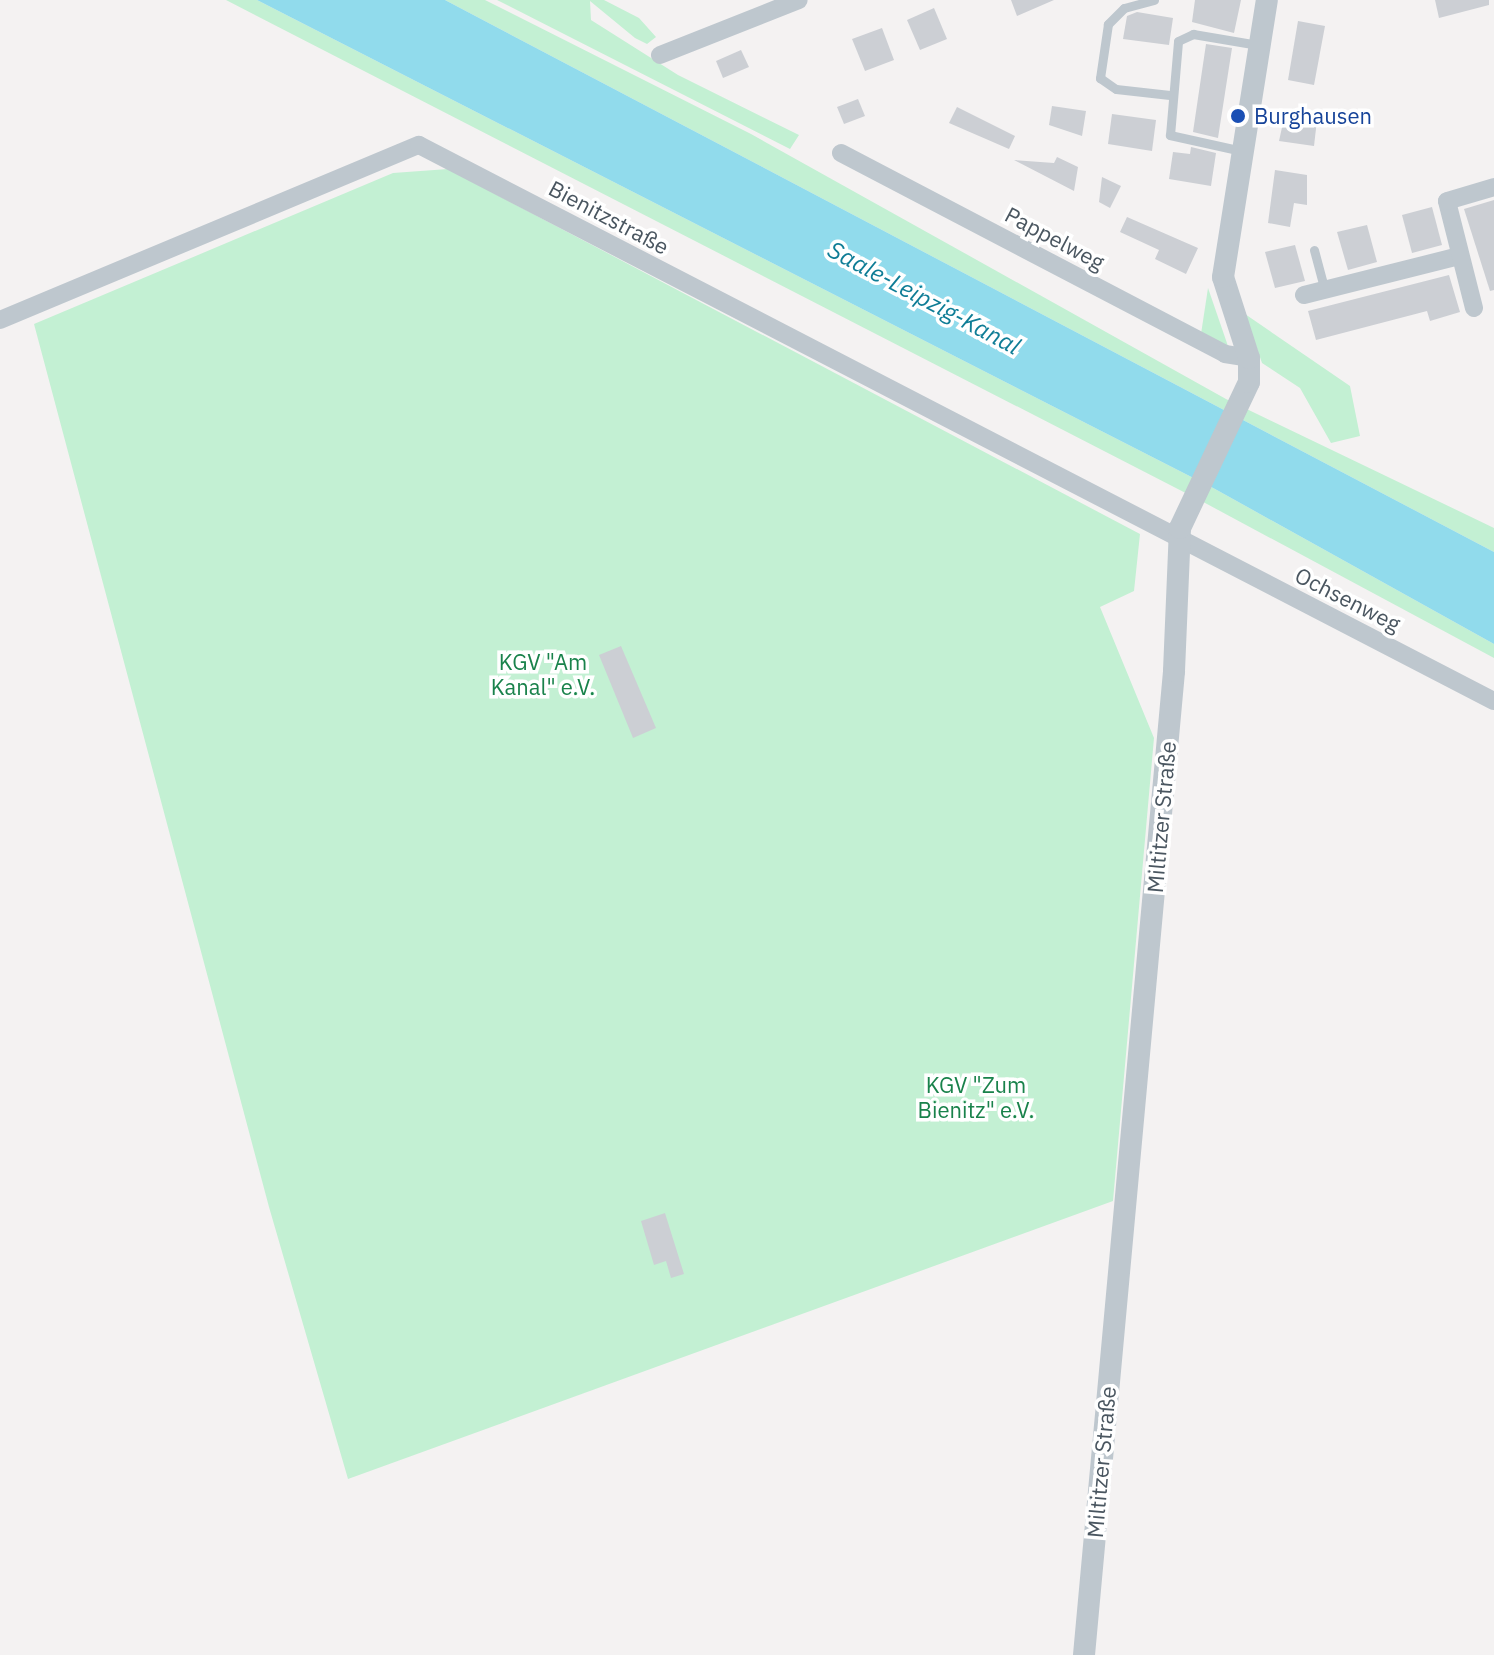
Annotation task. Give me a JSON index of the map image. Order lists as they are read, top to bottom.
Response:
{
  "streets": {
    "street": [
      "Bienitzstraße",
      "Pappelweg",
      "Ochsenweg",
      "Miltitzer Straße"
    ]
  },
  "crossings": [
    ["Bienitzstraße", "Ochsenweg"],
    ["Bienitzstraße", "Miltitzer Straße"],
    ["Pappelweg", "Miltitzer Straße"],
    ["Ochsenweg", "Miltitzer Straße"]
  ],
  "water": ["Saale-Leipzig-Kanal"],
  "parks": ["KGV \"Am Kanal\" e.V.", "KGV \"Zum Bienitz\" e.V."],
  "places": ["Burghausen"]
}
